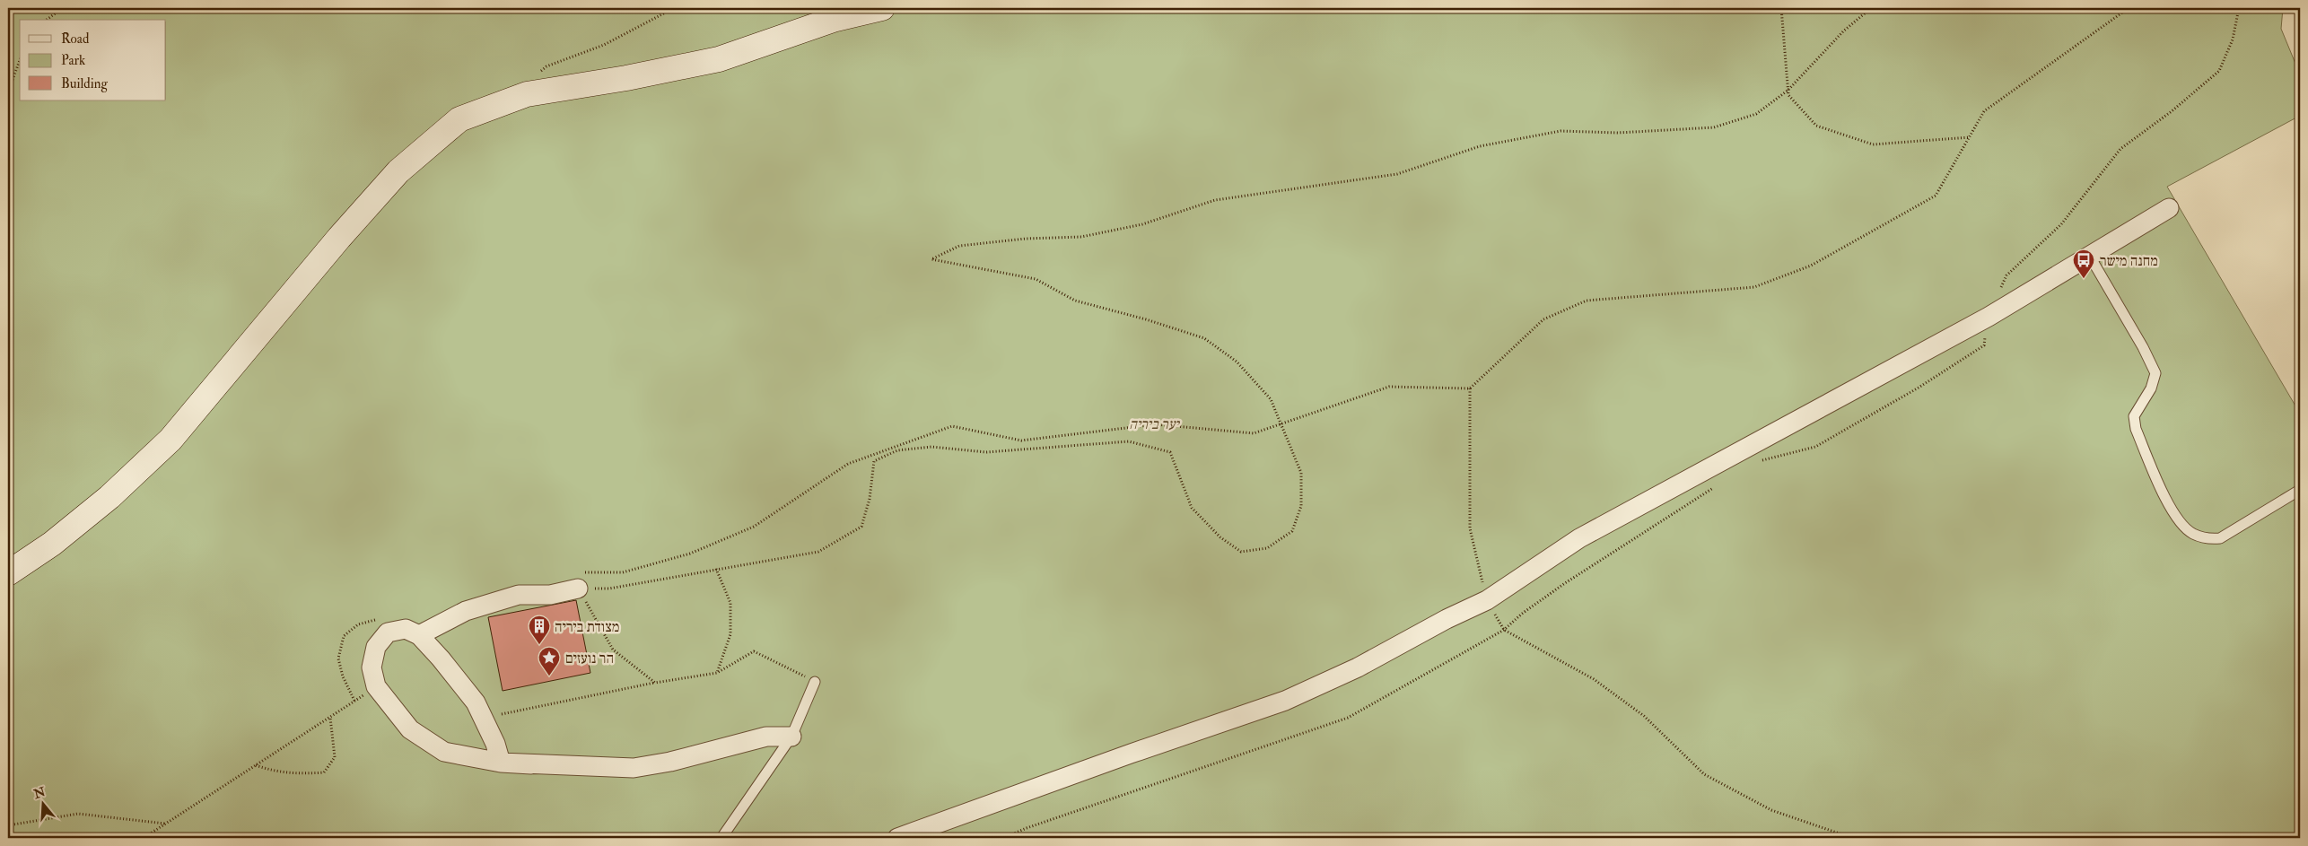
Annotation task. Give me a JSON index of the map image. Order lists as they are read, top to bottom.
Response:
{
  "parks": ["יער ביריה"],
  "places": {
    "bus stop": ["מחנה מישר"],
    "building": ["מצודת ביריה"],
    "place": ["הר נועזים"]
  },
  "legend": ["Road", "Park", "Building"],
  "north": "top"
}
